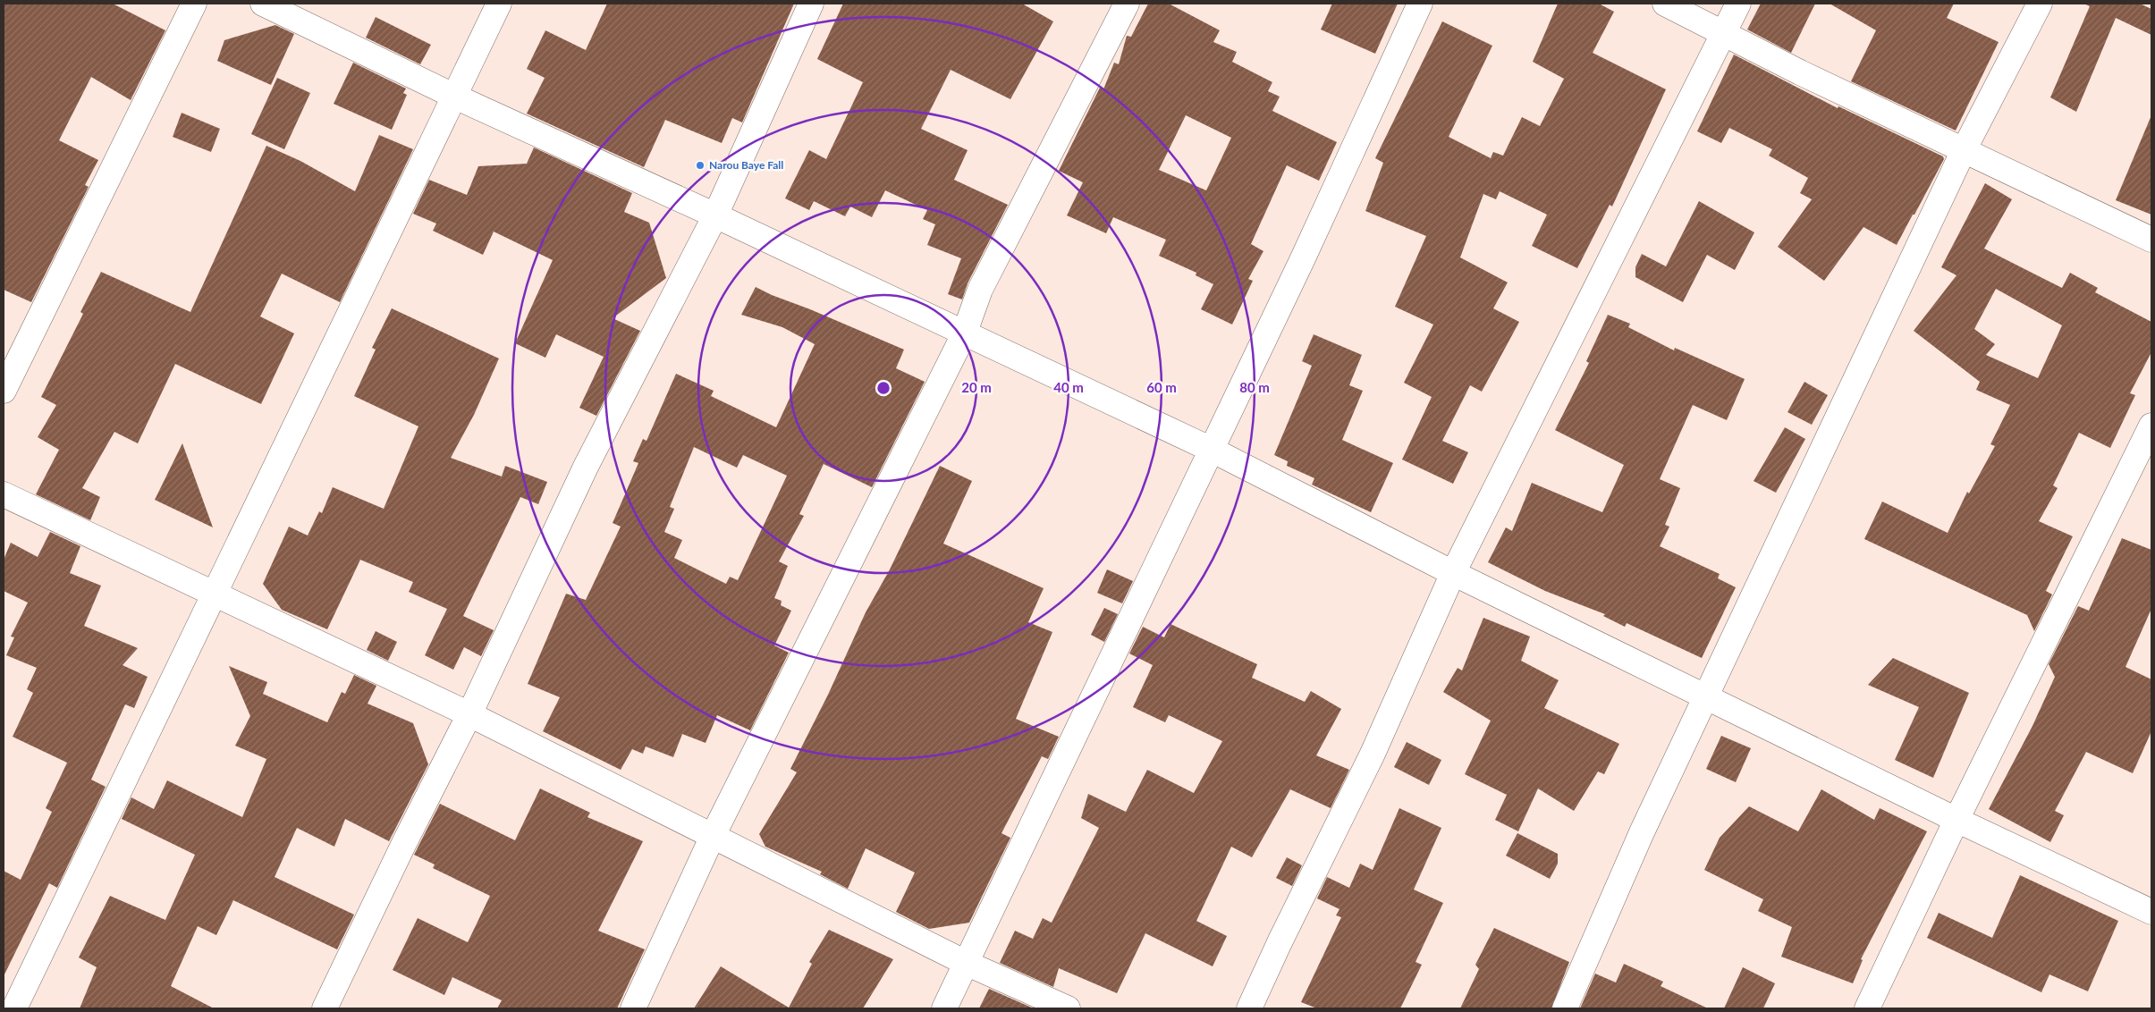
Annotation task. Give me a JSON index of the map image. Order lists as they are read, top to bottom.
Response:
{
  "places": ["Narou Baye Fall"],
  "rings": [
    "20 m",
    "40 m",
    "60 m",
    "80 m"
  ]
}
